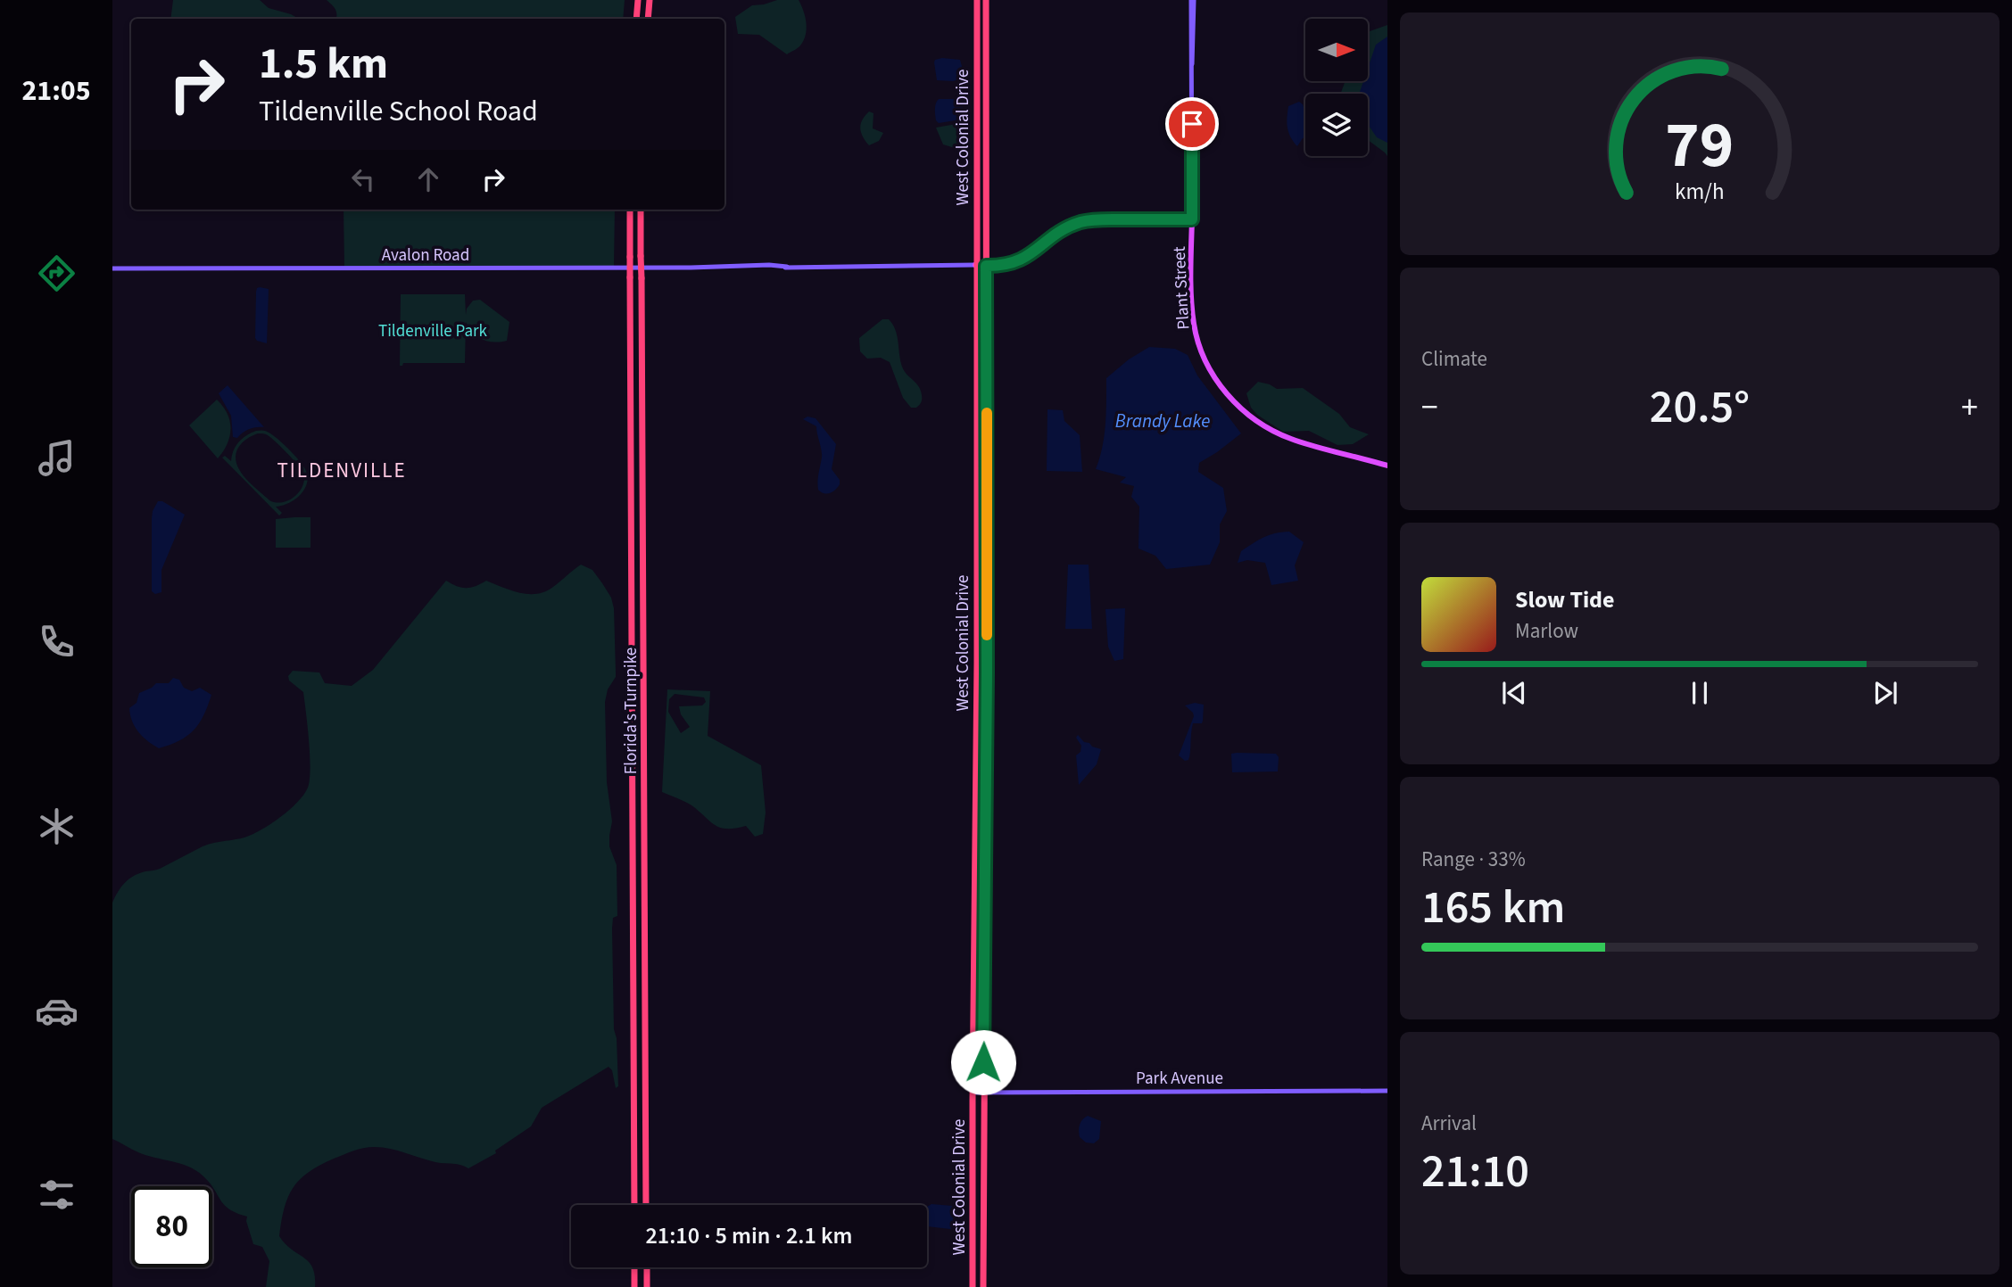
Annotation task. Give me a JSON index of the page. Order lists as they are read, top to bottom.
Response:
{
  "streets": {
    "highway": ["West Colonial Drive", "Florida's Turnpike"],
    "main road": ["Avalon Road", "Plant Street", "Park Avenue"]
  },
  "crossings": [
    ["West Colonial Drive", "Avalon Road"],
    ["West Colonial Drive", "Park Avenue"],
    ["Avalon Road", "Plant Street"]
  ],
  "districts": ["TILDENVILLE"],
  "water": ["Brandy Lake"],
  "parks": ["Tildenville Park"],
  "north": "right",
  "page": {
    "tabs": "21:05",
    "turn": ["1.5 km", "Tildenville School Road"],
    "tile": [
      "Climate",
      ["Range · 33%", "165 km"],
      ["Arrival", "21:10"]
    ],
    "heat": ["−", "20.5°", "+"],
    "song": ["Slow Tide", "Marlow"],
    "limit": "80",
    "trip": "21:10 · 5 min · 2.1 km",
    "gauge": ["79", "km/h"]
  }
}
